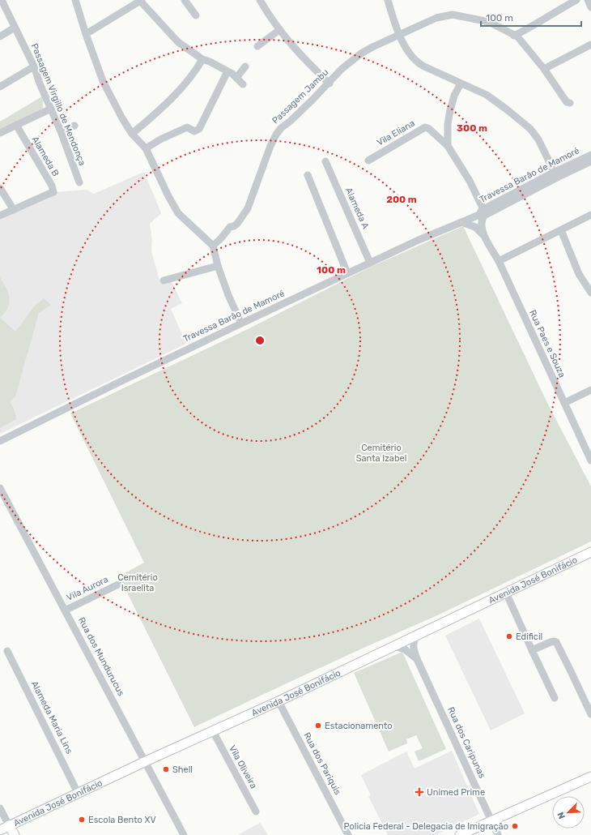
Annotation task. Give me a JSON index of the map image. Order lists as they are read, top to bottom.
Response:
{
  "streets": {
    "main road": ["Avenida José Bonifácio"],
    "street": [
      "Passagem Jambu",
      "Passagem Virgillo de Mendonça",
      "Vila Eliana",
      "Alameda B",
      "Travessa Barão de Mamoré",
      "Alameda A",
      "Rua Paes e Souza",
      "Vila Aurora",
      "Rua dos Mundurucus",
      "Alameda Maria Lins",
      "Rua dos Caripunas",
      "Rua dos Pariquis",
      "Vila Oliveira"
    ]
  },
  "crossings": [
    ["Travessa Barão de Mamoré", "Alameda A"],
    ["Travessa Barão de Mamoré", "Rua Paes e Souza"],
    ["Avenida José Bonifácio", "Rua dos Mundurucus"],
    ["Avenida José Bonifácio", "Alameda Maria Lins"],
    ["Avenida José Bonifácio", "Rua dos Caripunas"],
    ["Avenida José Bonifácio", "Rua dos Pariquis"],
    ["Avenida José Bonifácio", "Vila Oliveira"],
    ["Vila Aurora", "Rua dos Mundurucus"]
  ],
  "parks": ["Cemitério Santa Izabel", "Cemitério Israelita"],
  "places": {
    "other": [
      "Edificil",
      "Estacionamento",
      "Shell",
      "Escola Bento XV",
      "Policia Federal - Delegacia de Imigração"
    ],
    "health": ["Unimed Prime"]
  },
  "scale_bar": "100 m",
  "north": "bottom left",
  "rings": ["300 m", "200 m", "100 m"]
}
